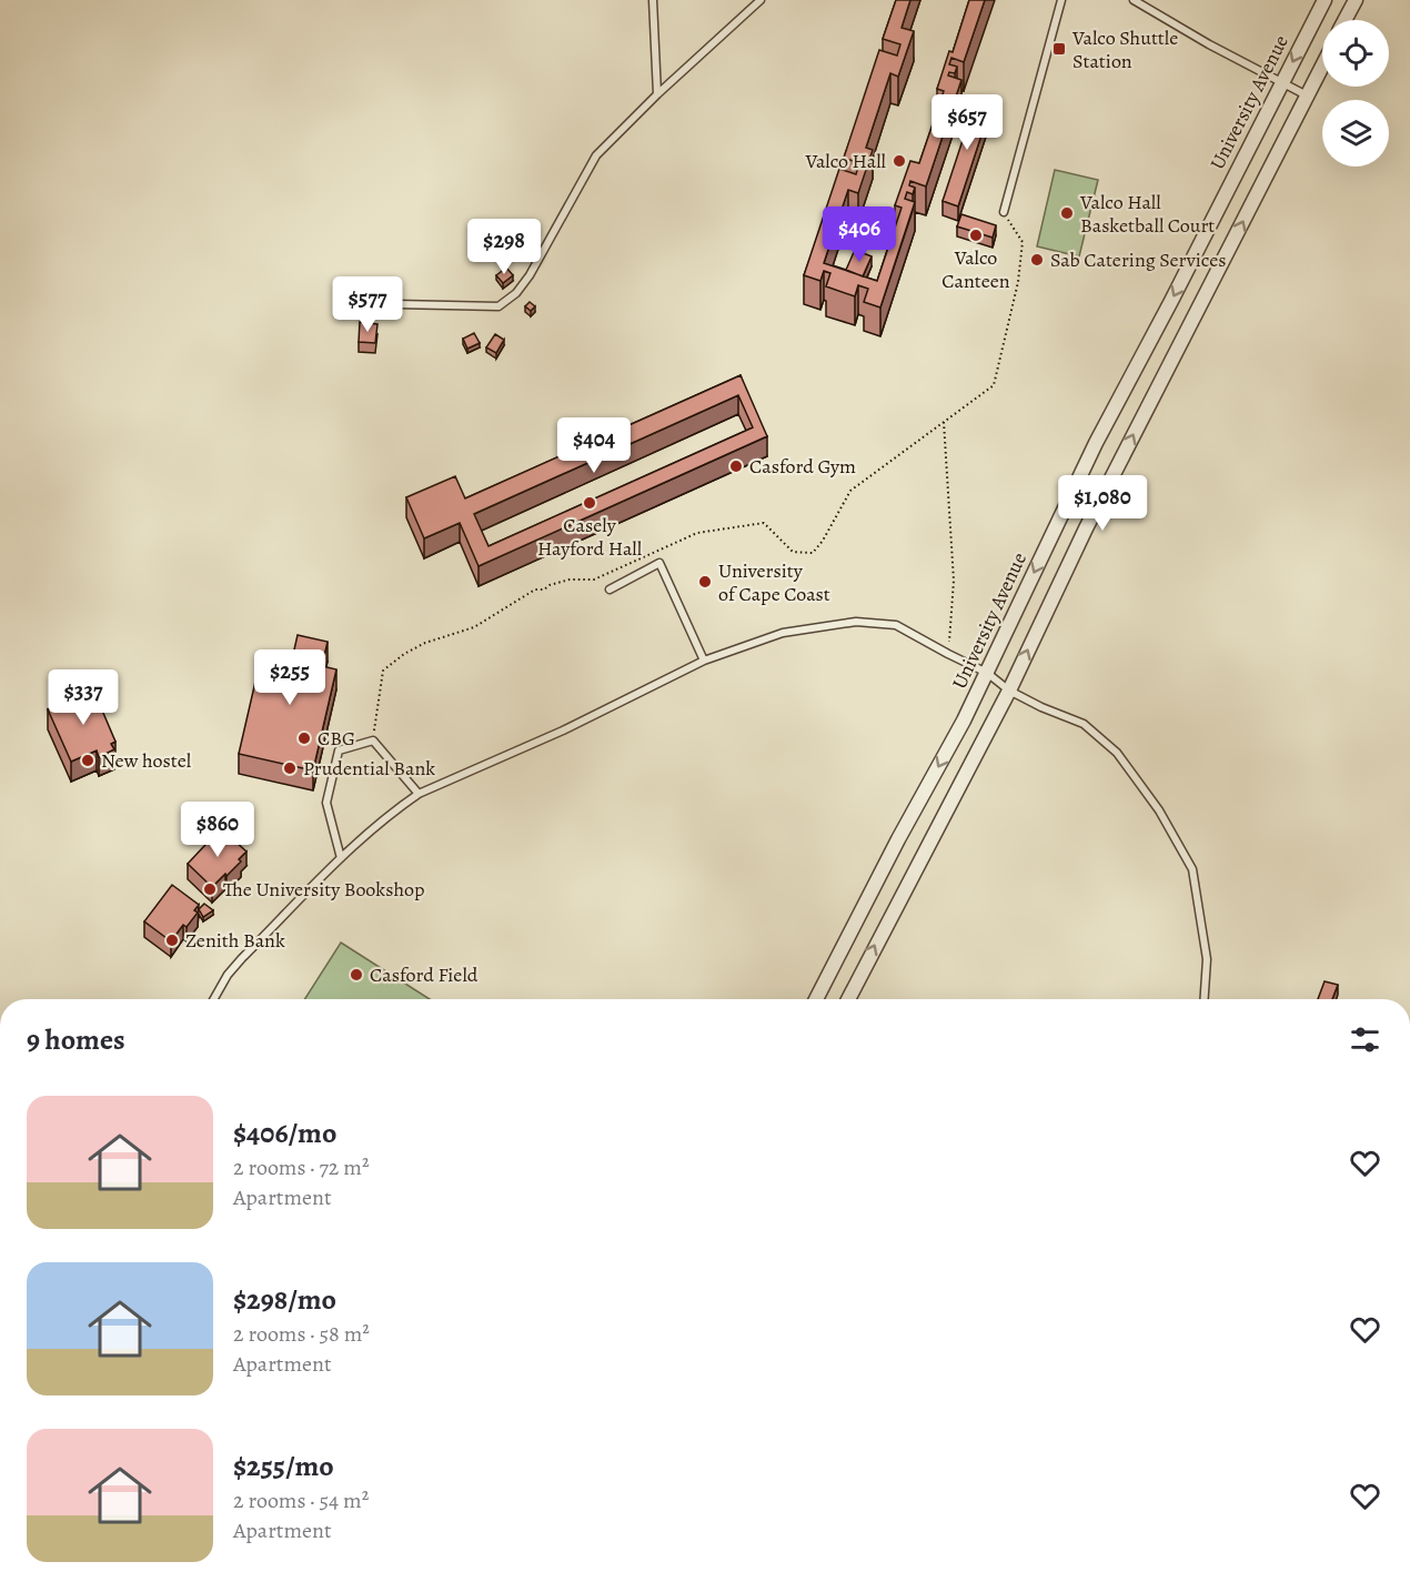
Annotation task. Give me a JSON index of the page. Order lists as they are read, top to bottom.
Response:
{
  "streets": {
    "street": ["University Avenue"]
  },
  "places": {
    "transit": ["Valco Shuttle Station"],
    "other": [
      "Valco Hall",
      "Valco Hall Basketball Court",
      "Valco Canteen",
      "Sab Catering Services",
      "Casford Gym",
      "Casely Hayford Hall",
      "University of Cape Coast",
      "CBG",
      "New hostel",
      "Prudential Bank",
      "The University Bookshop",
      "Zenith Bank",
      "Casford Field"
    ]
  },
  "page": {
    "price": [
      "$657",
      "$406",
      "$298",
      "$577",
      "$404",
      "$1,080",
      "$255",
      "$337",
      "$860"
    ],
    "heading": "9 homes",
    "list": [
      {
        "name": "$406/mo",
        "note": "2 rooms · 72 m² · Apartment"
      },
      {
        "name": "$298/mo",
        "note": "2 rooms · 58 m² · Apartment"
      },
      {
        "name": "$255/mo",
        "note": "2 rooms · 54 m² · Apartment"
      }
    ]
  }
}
